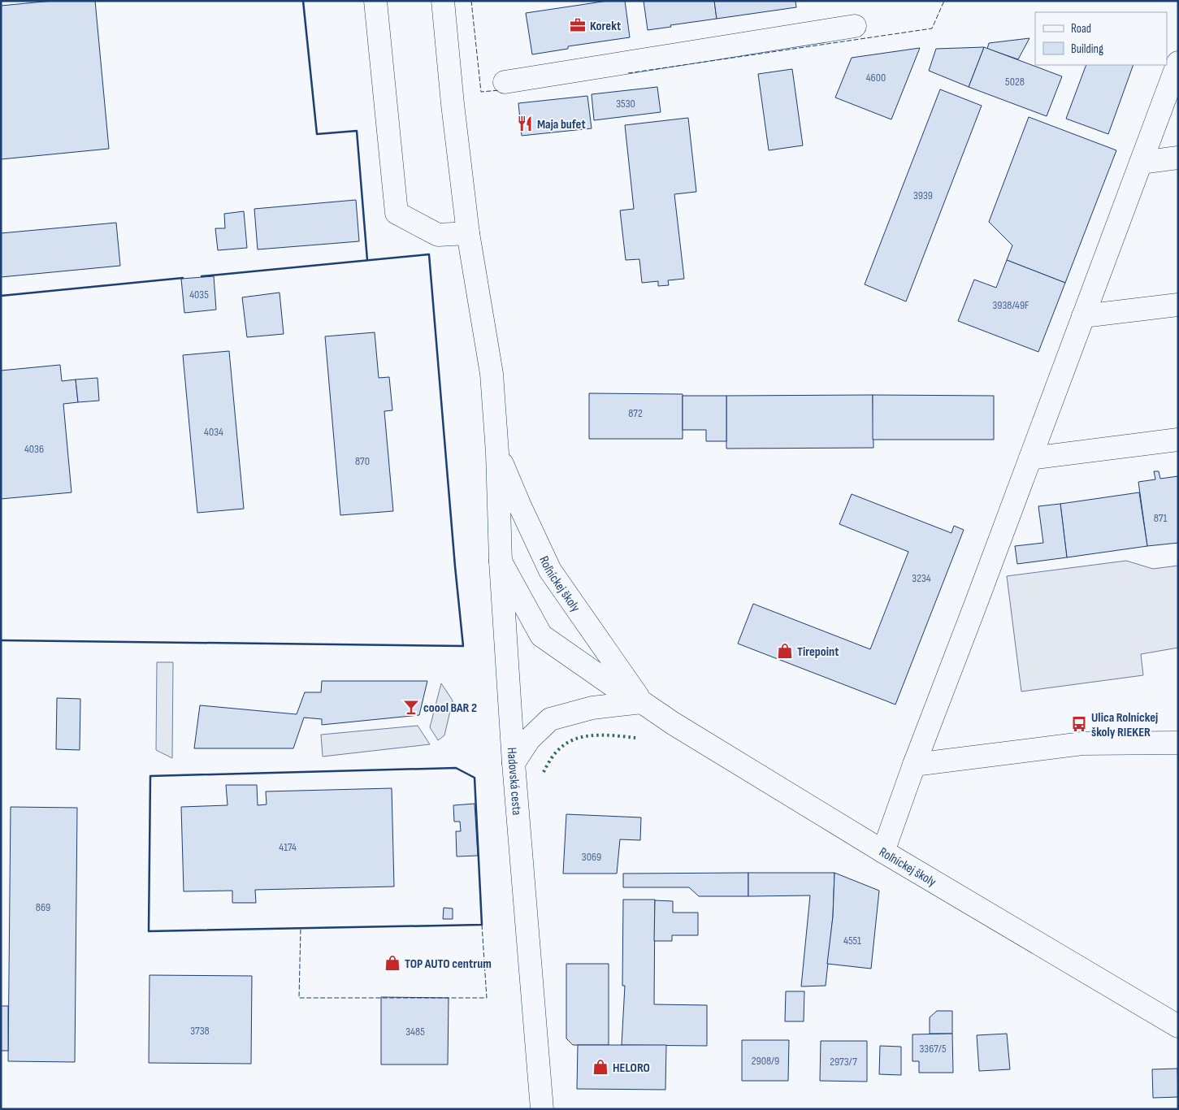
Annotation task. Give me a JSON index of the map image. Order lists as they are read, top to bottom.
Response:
{
  "streets": {
    "main road": ["Roľníckej školy", "Hadovská cesta"]
  },
  "crossings": [
    ["Roľníckej školy", "Hadovská cesta"]
  ],
  "places": {
    "office": ["Korekt"],
    "restaurant": ["Maja bufet"],
    "shop": ["Tirepoint", "TOP AUTO centrum", "HELORO"],
    "bar": ["coool BAR 2"],
    "bus stop": ["Ulica Rolníckej školy RIEKER"]
  },
  "house_numbers": [
    "4600",
    "5028",
    "3530",
    "3939",
    "4035",
    "3938/49F",
    "872",
    "4034",
    "4036",
    "870",
    "871",
    "3234",
    "4174",
    "3069",
    "869",
    "4551",
    "3738",
    "3485",
    "3367/5",
    "2908/9",
    "2973/7"
  ],
  "legend": ["Road", "Building"]
}
